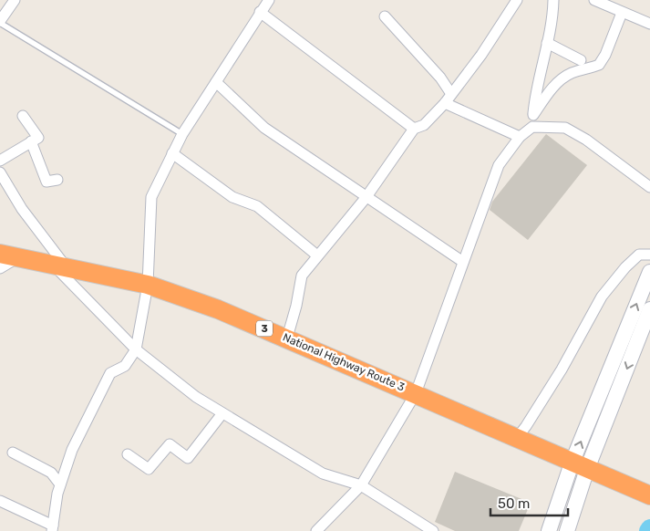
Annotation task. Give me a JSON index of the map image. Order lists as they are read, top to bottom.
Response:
{
  "streets": {
    "highway": ["3", "National Highway Route 3"]
  },
  "scale_bar": "50 m"
}
